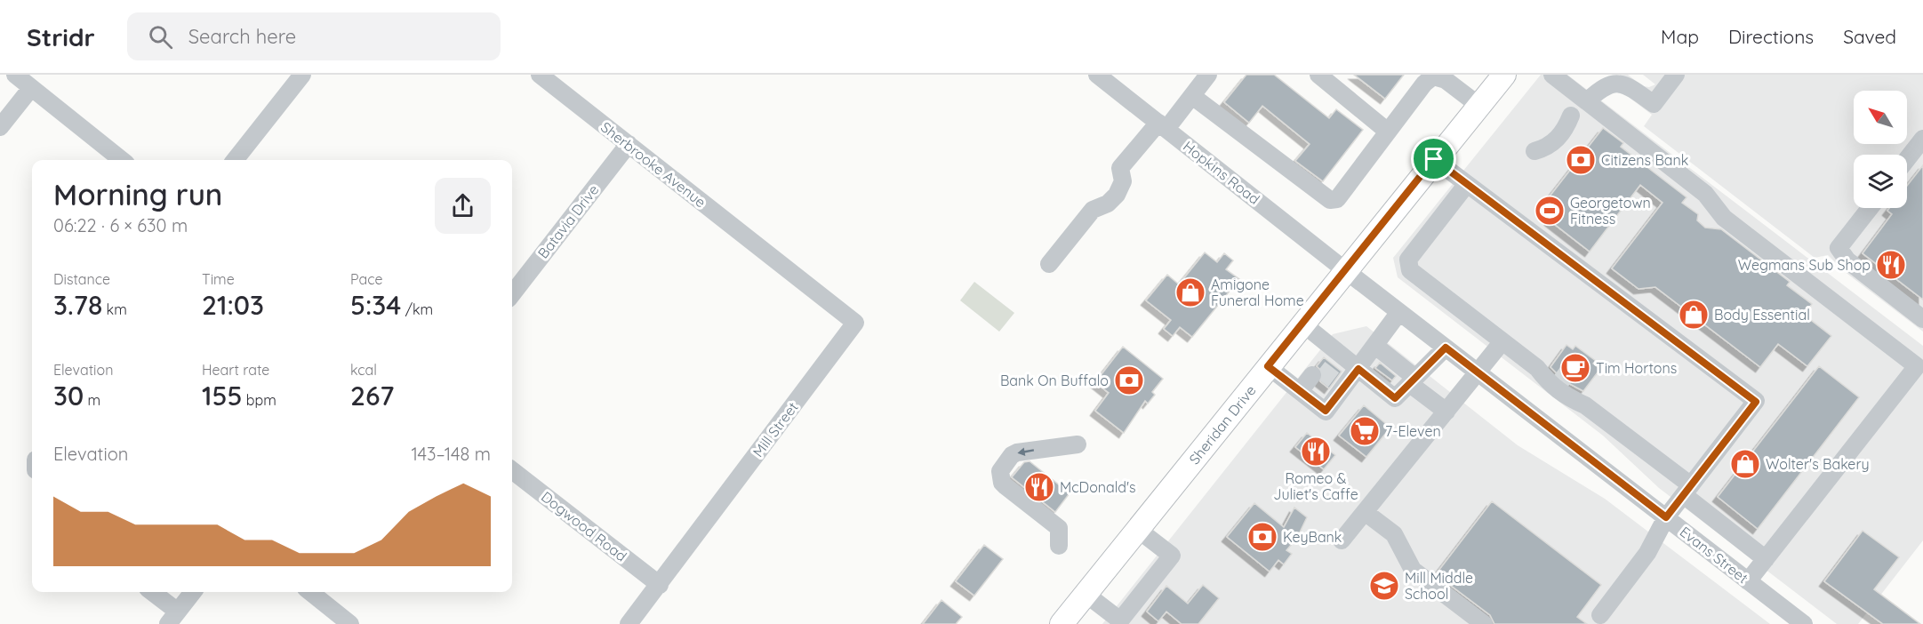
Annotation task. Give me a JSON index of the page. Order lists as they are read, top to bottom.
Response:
{
  "streets": {
    "main road": ["Sheridan Drive"],
    "street": [
      "Sherbrooke Avenue",
      "Hopkins Road",
      "Batavia Drive",
      "Mill Street",
      "Dogwood Road",
      "Evans Street"
    ]
  },
  "crossings": [
    ["Sherbrooke Avenue", "Batavia Drive"],
    ["Sherbrooke Avenue", "Mill Street"],
    ["Hopkins Road", "Sheridan Drive"],
    ["Hopkins Road", "Evans Street"],
    ["Sheridan Drive", "Evans Street"],
    ["Mill Street", "Dogwood Road"]
  ],
  "places": {
    "bank": ["Citizens Bank", "Bank On Buffalo", "KeyBank"],
    "sports": ["Georgetown Fitness"],
    "restaurant": ["Wegmans Sub Shop", "Romeo & Juliet's Caffe", "McDonald's"],
    "shop": ["Amigone Funeral Home", "Body Essential", "Wolter's Bakery"],
    "cafe": ["Tim Hortons"],
    "supermarket": ["7-Eleven"],
    "school or university": ["Mill Middle School"]
  },
  "north": "top left",
  "page": {
    "header": "Stridr",
    "search": "Search here",
    "nav": ["Map", "Directions", "Saved"],
    "heading": ["Morning run", "06:22 · 6 × 630 m"],
    "stats": [
      ["Distance", "3.78 km"],
      ["Time", "21:03"],
      ["Pace", "5:34 /km"],
      ["Elevation", "30 m"],
      ["Heart rate", "155 bpm"],
      ["kcal", "267"]
    ],
    "chart": ["Elevation", "143–148 m"]
  }
}
